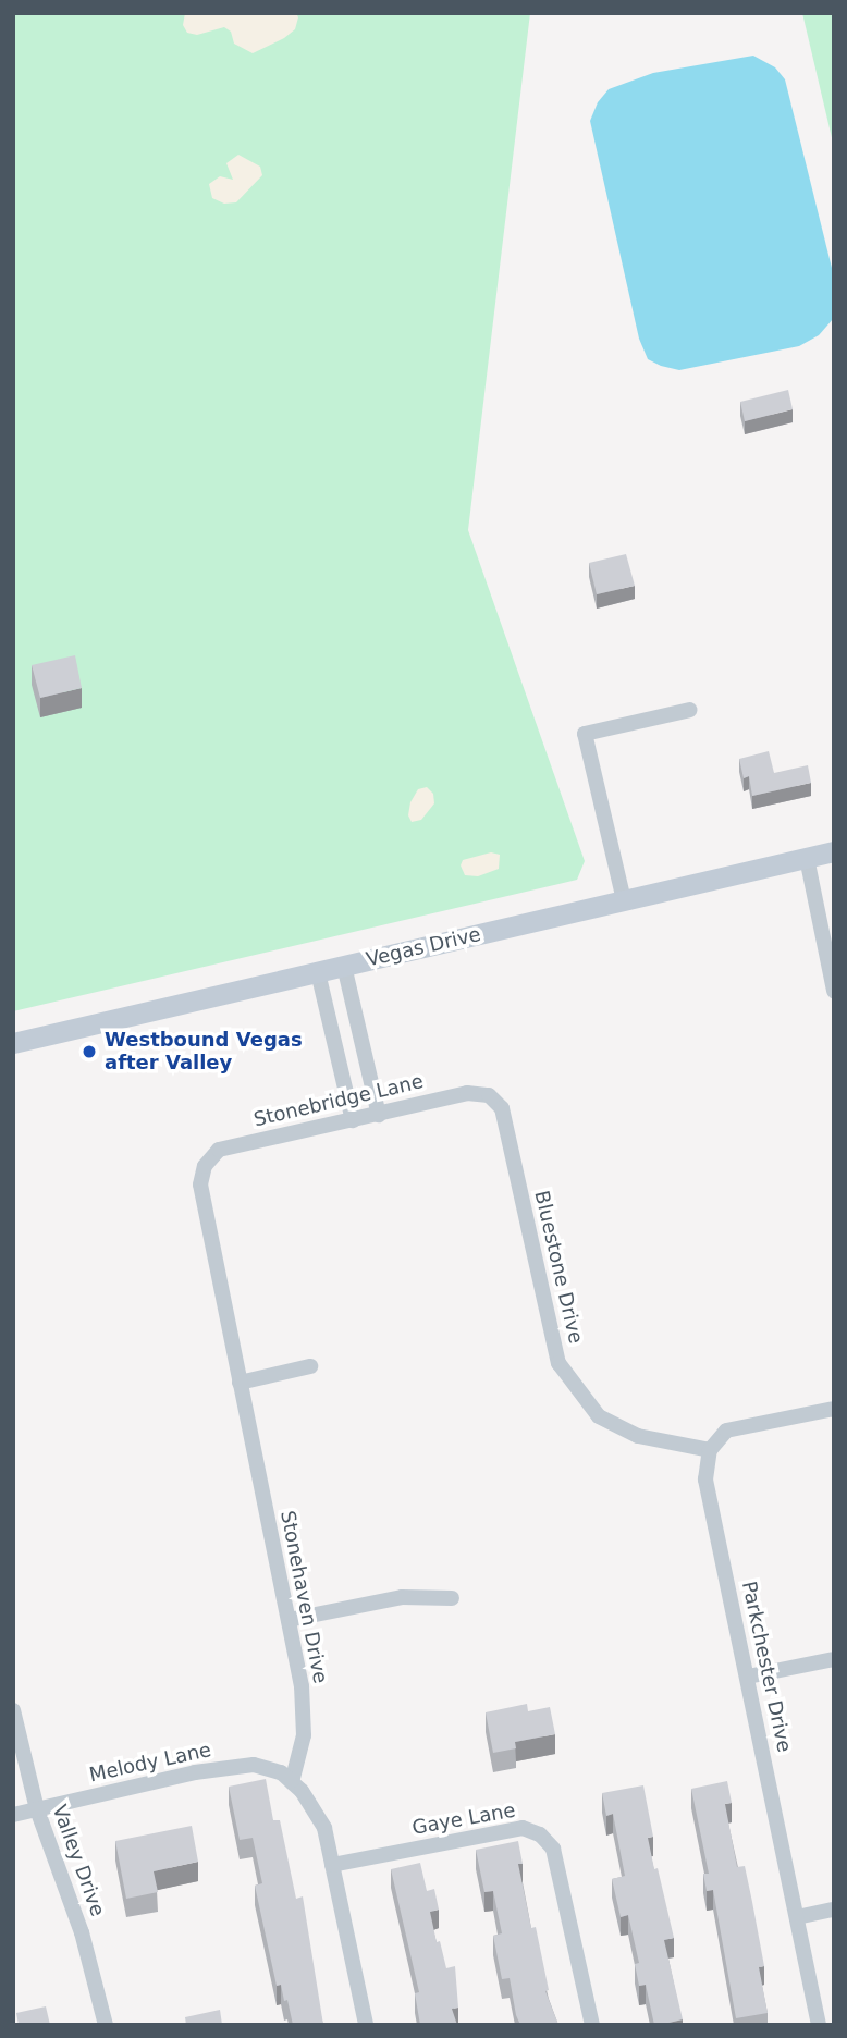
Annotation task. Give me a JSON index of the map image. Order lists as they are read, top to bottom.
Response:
{
  "streets": {
    "main road": ["Vegas Drive"],
    "street": [
      "Stonebridge Lane",
      "Bluestone Drive",
      "Stonehaven Drive",
      "Parkchester Drive",
      "Melody Lane",
      "Gaye Lane",
      "Valley Drive"
    ]
  },
  "crossings": [
    ["Stonebridge Lane", "Bluestone Drive"],
    ["Stonebridge Lane", "Stonehaven Drive"],
    ["Bluestone Drive", "Parkchester Drive"],
    ["Stonehaven Drive", "Melody Lane"],
    ["Melody Lane", "Valley Drive"]
  ],
  "places": ["Westbound Vegas after Valley"]
}
